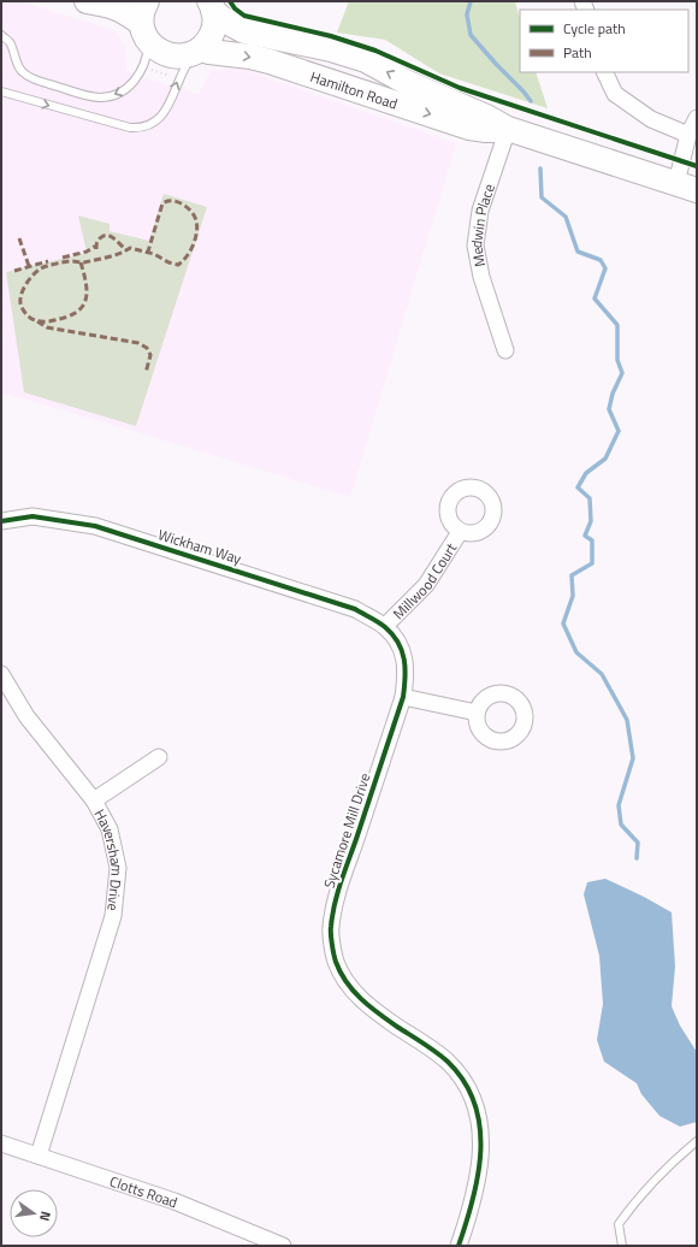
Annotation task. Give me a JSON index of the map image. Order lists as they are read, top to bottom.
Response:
{
  "streets": {
    "main road": ["Hamilton Road"],
    "street": [
      "Medwin Place",
      "Wickham Way",
      "Millwood Court",
      "Sycamore Mill Drive",
      "Haversham Drive",
      "Clotts Road"
    ]
  },
  "crossings": [
    ["Hamilton Road", "Medwin Place"],
    ["Wickham Way", "Millwood Court"],
    ["Wickham Way", "Sycamore Mill Drive"],
    ["Millwood Court", "Sycamore Mill Drive"],
    ["Haversham Drive", "Clotts Road"]
  ],
  "legend": ["Cycle path", "Path"],
  "north": "right"
}
